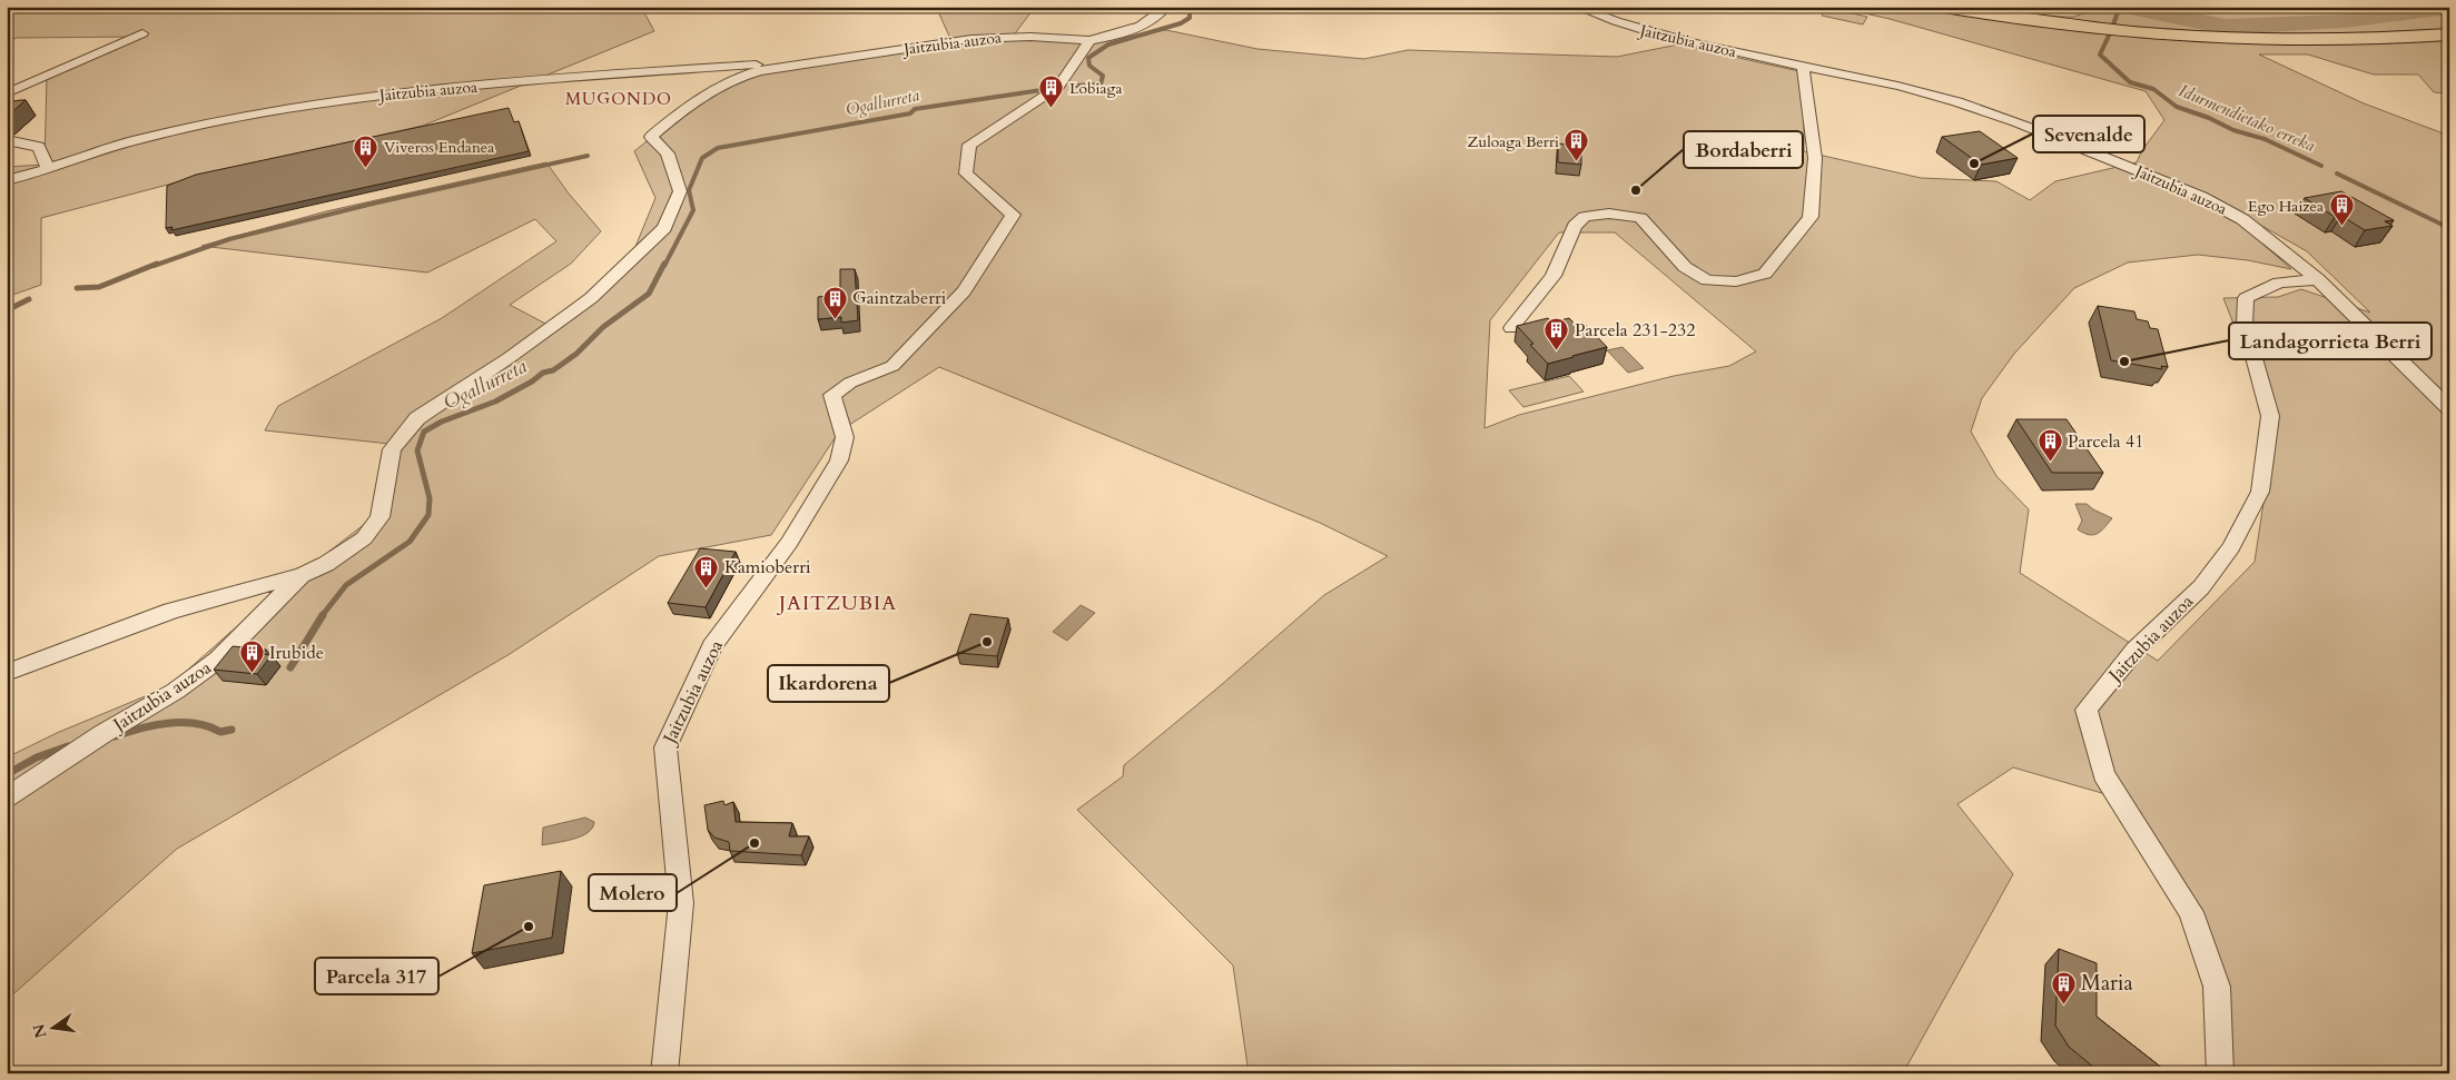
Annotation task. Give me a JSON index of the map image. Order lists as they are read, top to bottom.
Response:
{
  "streets": {
    "street": ["Jaitzubia auzoa"]
  },
  "districts": ["MUGONDO", "JAITZUBIA"],
  "water": ["Ogallurreta", "Idurmendietako erreka"],
  "places": {
    "building": [
      "Lobiaga",
      "Zuloaga Berri",
      "Viveros Endanea",
      "Ego Haizea",
      "Gaintzaberri",
      "Parcela 231-232",
      "Parcela 41",
      "Kamioberri",
      "Irubide",
      "Maria"
    ],
    "other": [
      "Sevenalde",
      "Bordaberri",
      "Landagorrieta Berri",
      "Ikardorena",
      "Molero",
      "Parcela 317"
    ]
  },
  "north": "left"
}
